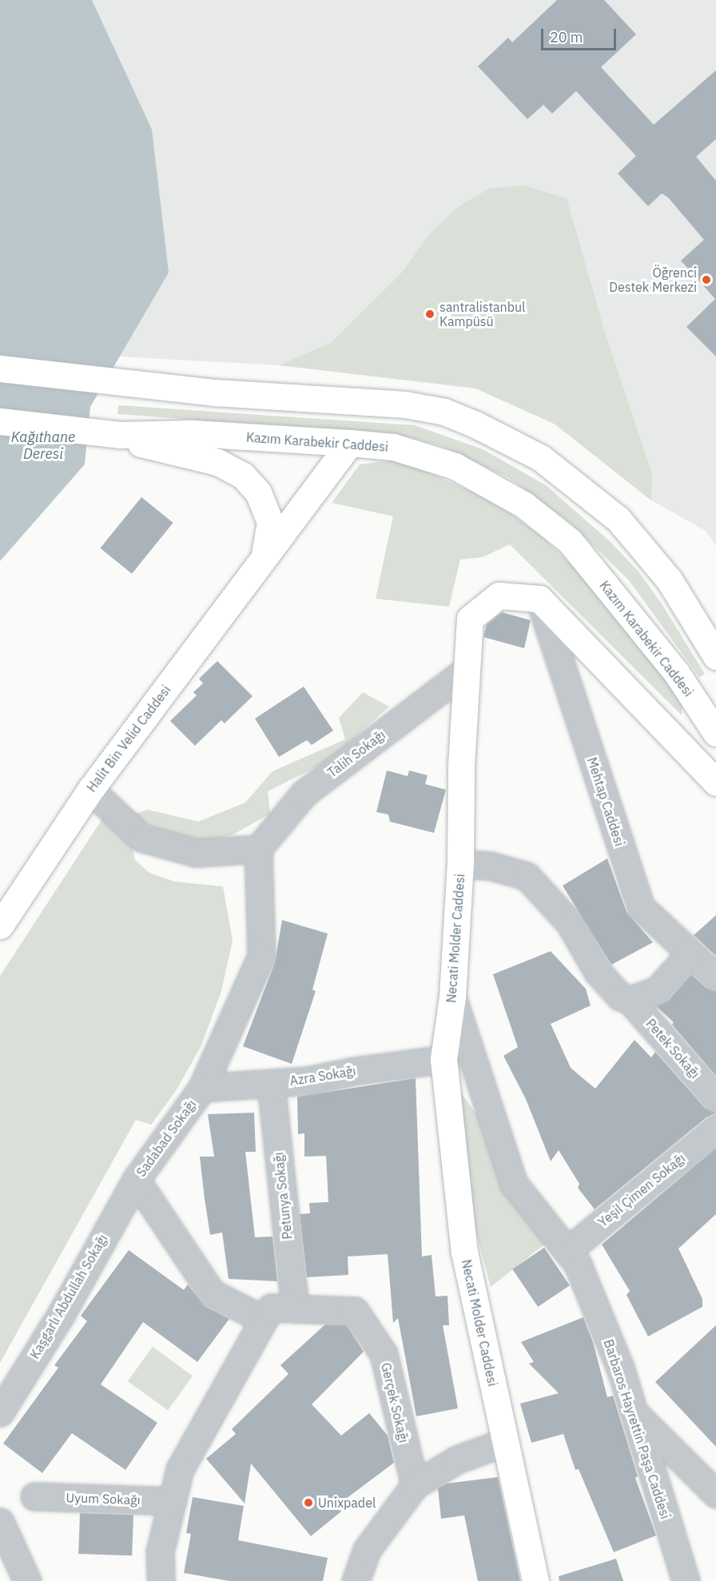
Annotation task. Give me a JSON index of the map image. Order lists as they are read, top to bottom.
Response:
{
  "streets": {
    "main road": ["Kazım Karabekir Caddesi", "Halit Bin Velid Caddesi", "Necati Molder Caddesi"],
    "street": [
      "Talih Sokağı",
      "Mehtap Caddesi",
      "Petek Sokağı",
      "Azra Sokağı",
      "Sadabad Sokağı",
      "Yeşil Çimen Sokağı",
      "Petunya Sokağı",
      "Kaşgarlı Abdullah Sokağı",
      "Gerçek Sokağı",
      "Barbaros Hayrettin Paşa Caddesi",
      "Uyum Sokağı"
    ]
  },
  "crossings": [
    ["Kazım Karabekir Caddesi", "Halit Bin Velid Caddesi"],
    ["Talih Sokağı", "Necati Molder Caddesi"],
    ["Talih Sokağı", "Sadabad Sokağı"],
    ["Mehtap Caddesi", "Necati Molder Caddesi"],
    ["Necati Molder Caddesi", "Petek Sokağı"],
    ["Necati Molder Caddesi", "Azra Sokağı"],
    ["Necati Molder Caddesi", "Barbaros Hayrettin Paşa Caddesi"],
    ["Azra Sokağı", "Sadabad Sokağı"],
    ["Azra Sokağı", "Petunya Sokağı"],
    ["Sadabad Sokağı", "Kaşgarlı Abdullah Sokağı"],
    ["Sadabad Sokağı", "Gerçek Sokağı"],
    ["Yeşil Çimen Sokağı", "Barbaros Hayrettin Paşa Caddesi"],
    ["Petunya Sokağı", "Gerçek Sokağı"]
  ],
  "water": ["Kağıthane Deresi"],
  "places": ["Öğrenci Destek Merkezi", "santralistanbul Kampüsü", "Unixpadel"],
  "scale_bar": "20 m"
}
